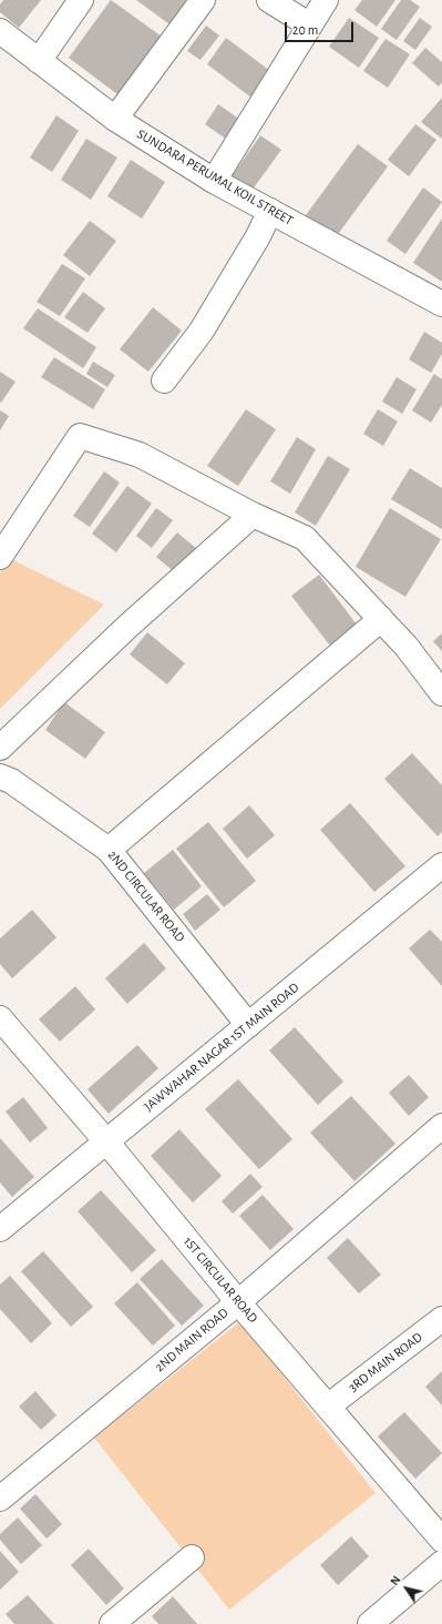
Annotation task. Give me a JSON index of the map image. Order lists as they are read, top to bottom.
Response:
{
  "streets": {
    "street": [
      "SUNDARA PERUMAL KOIL STREET",
      "2ND CIRCULAR ROAD",
      "JAWWAHAR NAGAR 1ST MAIN ROAD",
      "1ST CIRCULAR ROAD",
      "2ND MAIN ROAD",
      "3RD MAIN ROAD"
    ]
  },
  "crossings": [
    ["2ND CIRCULAR ROAD", "JAWWAHAR NAGAR 1ST MAIN ROAD"],
    ["JAWWAHAR NAGAR 1ST MAIN ROAD", "1ST CIRCULAR ROAD"],
    ["1ST CIRCULAR ROAD", "2ND MAIN ROAD"],
    ["1ST CIRCULAR ROAD", "3RD MAIN ROAD"]
  ],
  "scale_bar": "20 m",
  "north": "top left"
}
